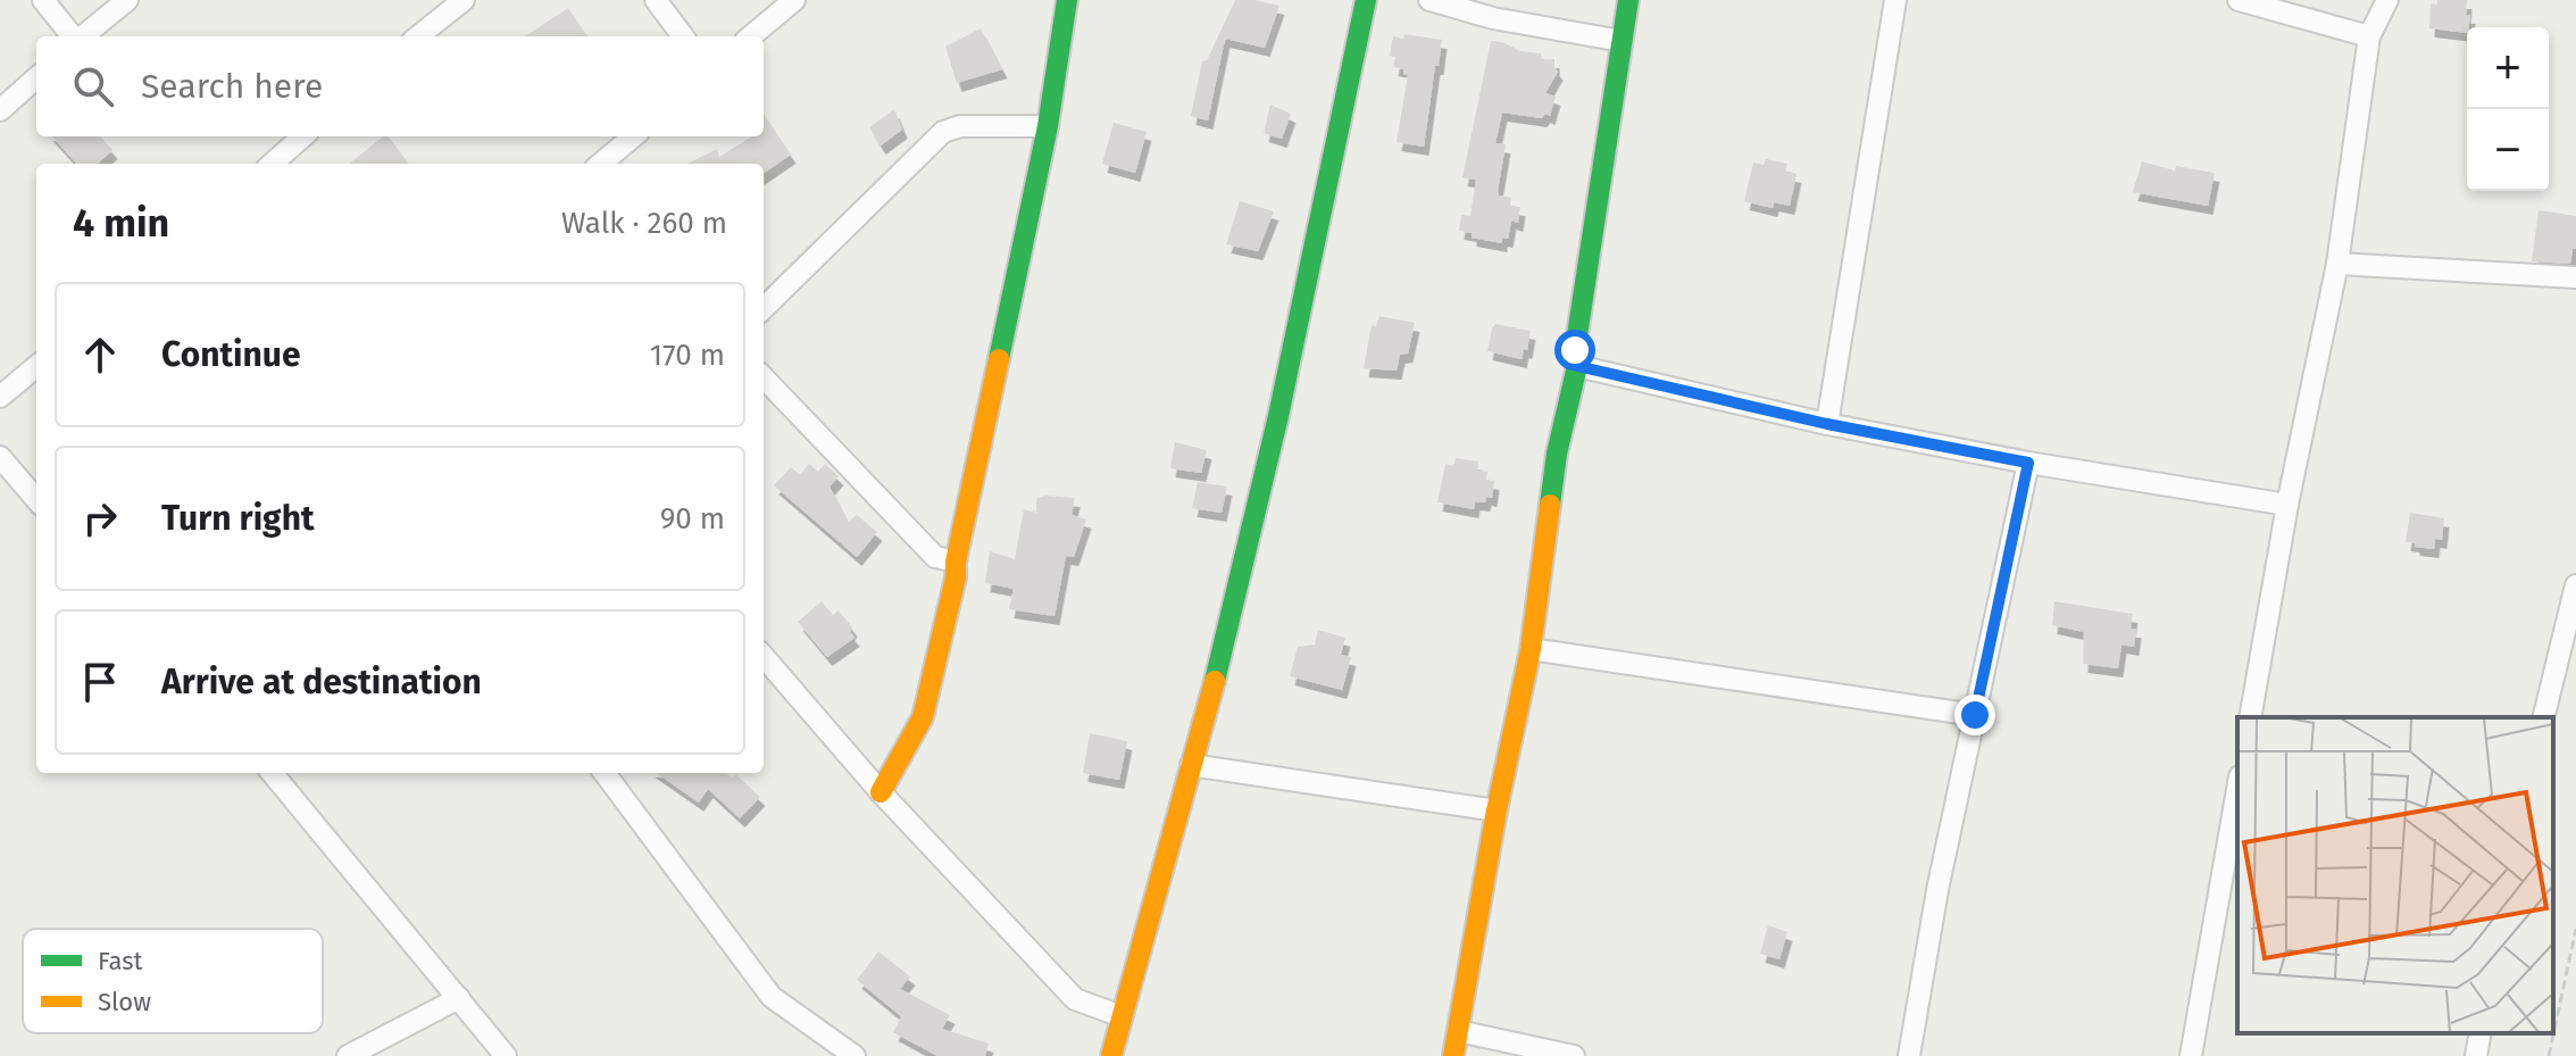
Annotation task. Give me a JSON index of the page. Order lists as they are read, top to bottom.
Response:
{
  "legend": ["Fast", "Slow"],
  "page": {
    "map_buttons": ["+", "−"],
    "search": "Search here",
    "heading": ["4 min", "Walk · 260 m"],
    "list": [
      ["Continue", "170 m"],
      ["Turn right", "90 m"],
      "Arrive at destination"
    ]
  }
}
